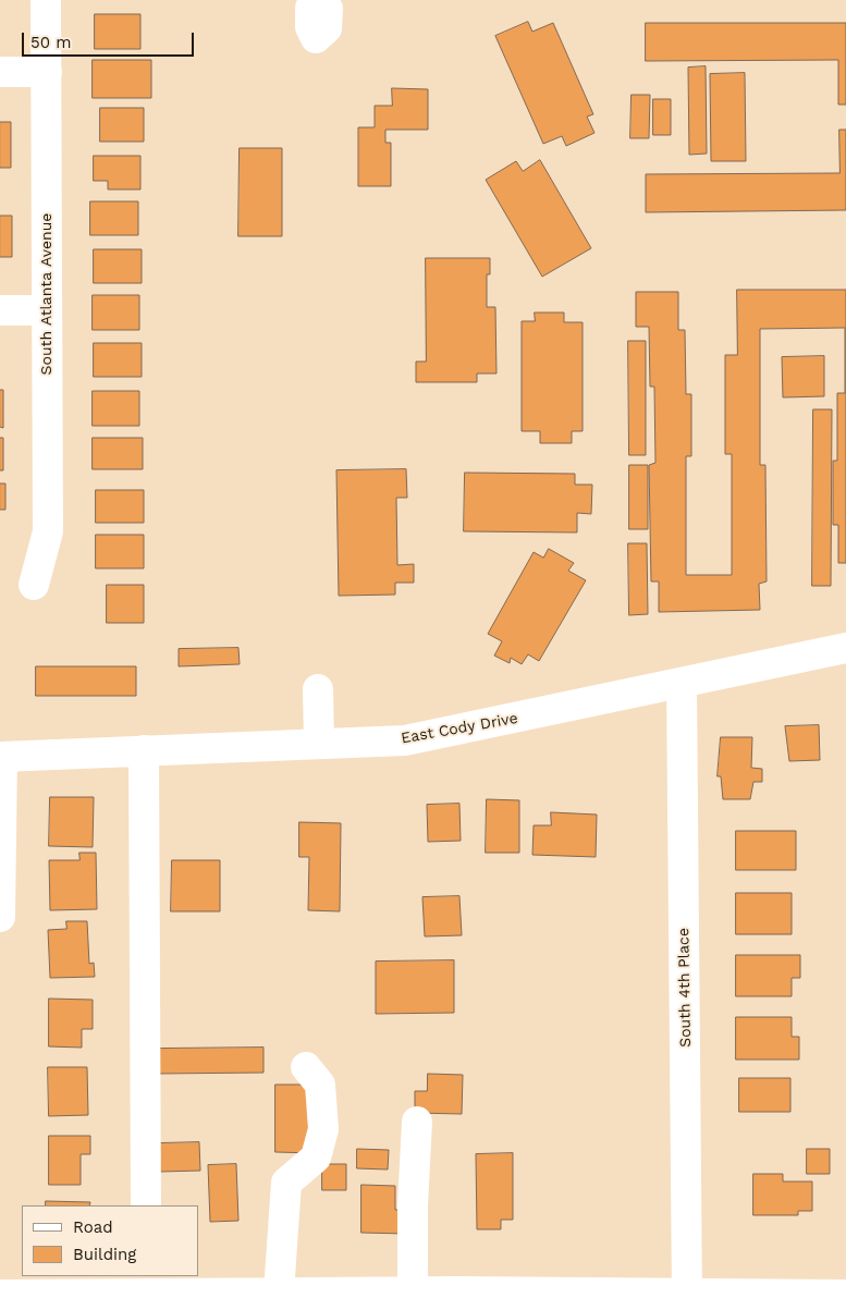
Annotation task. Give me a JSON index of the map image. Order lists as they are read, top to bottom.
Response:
{
  "streets": {
    "street": ["South Atlanta Avenue", "East Cody Drive", "South 4th Place"]
  },
  "crossings": [
    ["East Cody Drive", "South 4th Place"]
  ],
  "legend": ["Road", "Building"],
  "scale_bar": "50 m"
}
